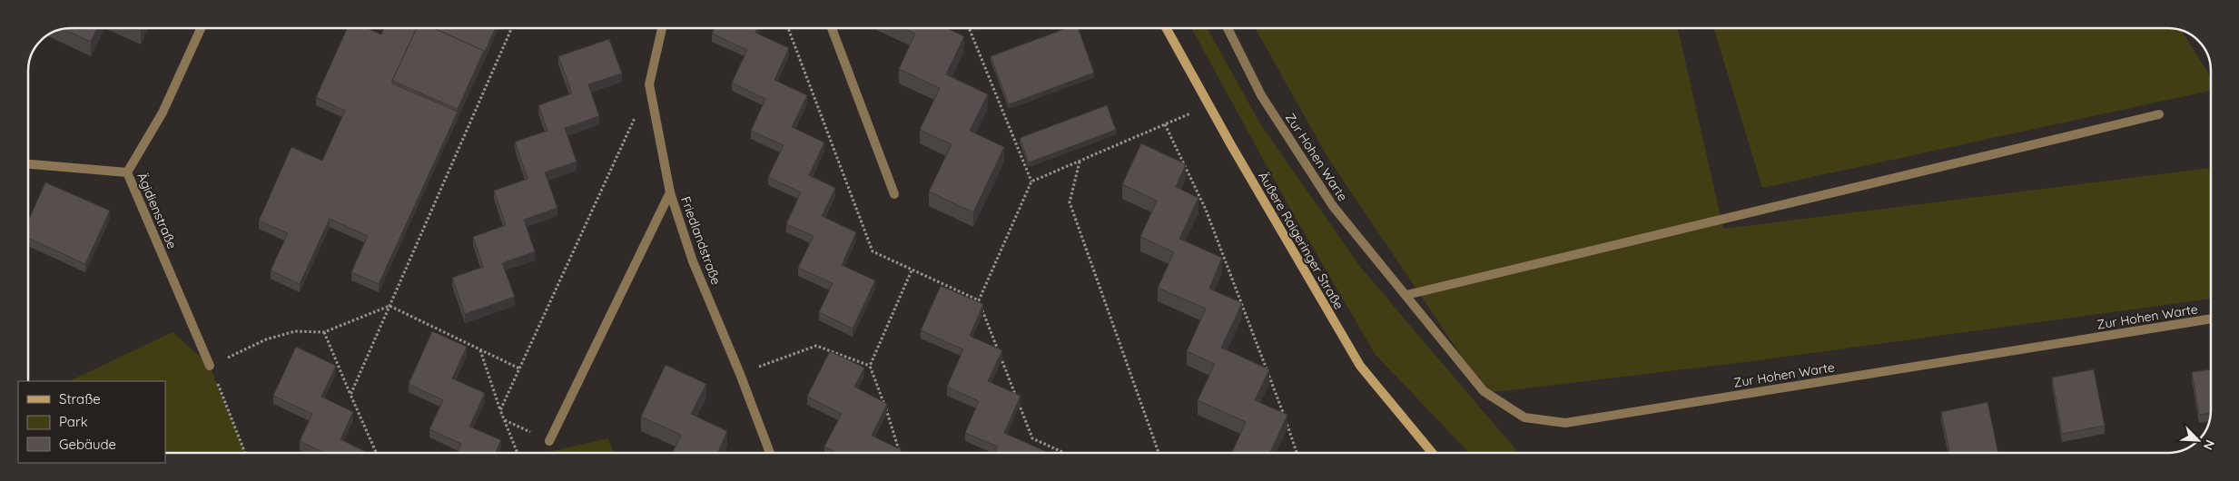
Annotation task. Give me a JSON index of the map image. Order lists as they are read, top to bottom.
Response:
{
  "streets": {
    "street": [
      "Zur Hohen Warte",
      "Ägidienstraße",
      "Friedlandstraße",
      "Äußere Raigeringer Straße"
    ]
  },
  "legend": ["Straße", "Park", "Gebäude"],
  "north": "bottom right"
}
